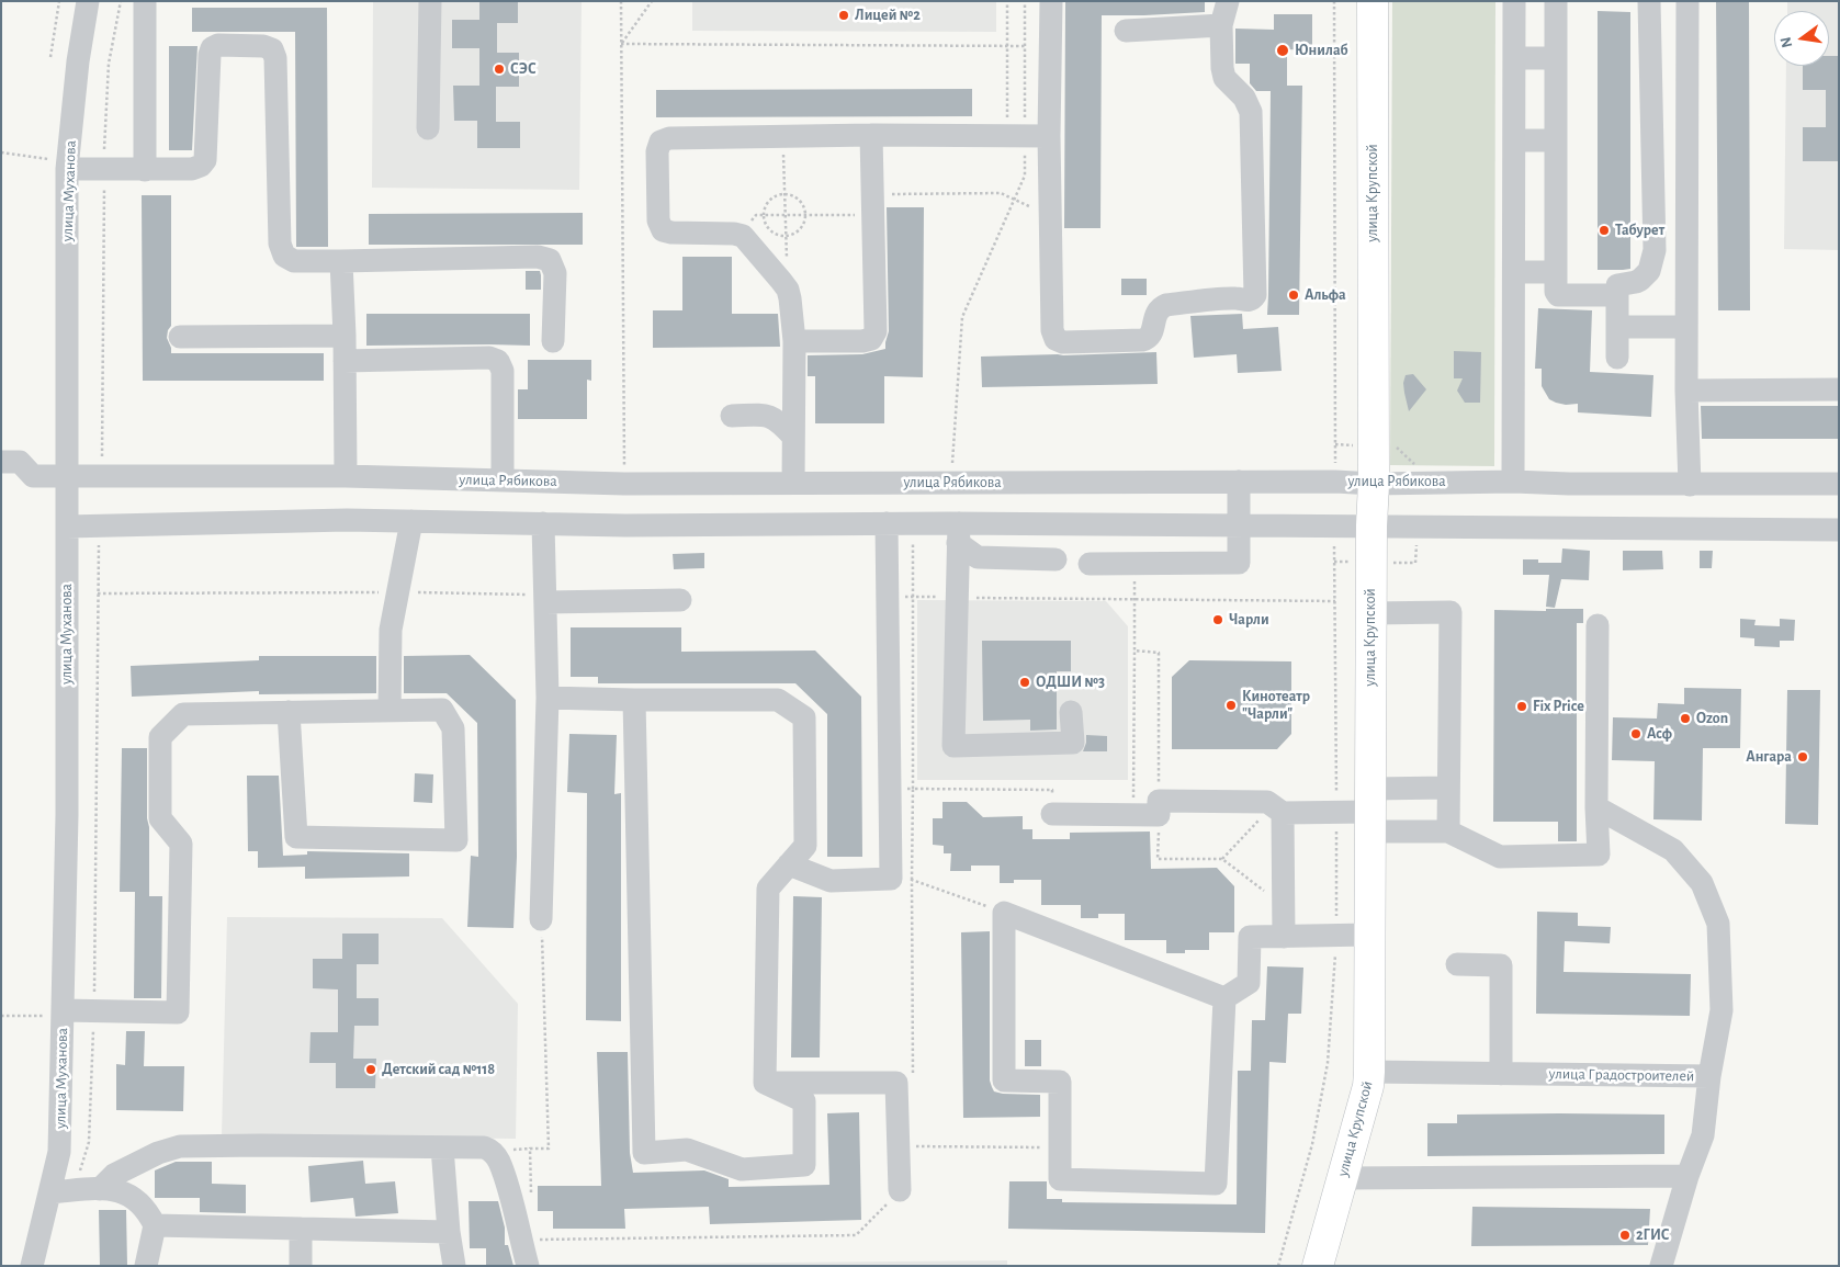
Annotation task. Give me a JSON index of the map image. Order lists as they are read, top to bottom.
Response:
{
  "streets": {
    "main road": ["улица Крупской"],
    "street": ["улица Муханова", "улица Рябикова", "улица Градостроителей"]
  },
  "crossings": [
    ["улица Муханова", "улица Рябикова"],
    ["улица Крупской", "улица Рябикова"],
    ["улица Крупской", "улица Градостроителей"]
  ],
  "places": [
    "Лицей №2",
    "Юнилаб",
    "СЭС",
    "Табурет",
    "Альфа",
    "Чарли",
    "ОДШИ №3",
    "Кинотеатр \"Чарли\"",
    "Fix Price",
    "Ozon",
    "Асф",
    "Ангара",
    "Детский сад №118",
    "2ГИС"
  ],
  "north": "left"
}
